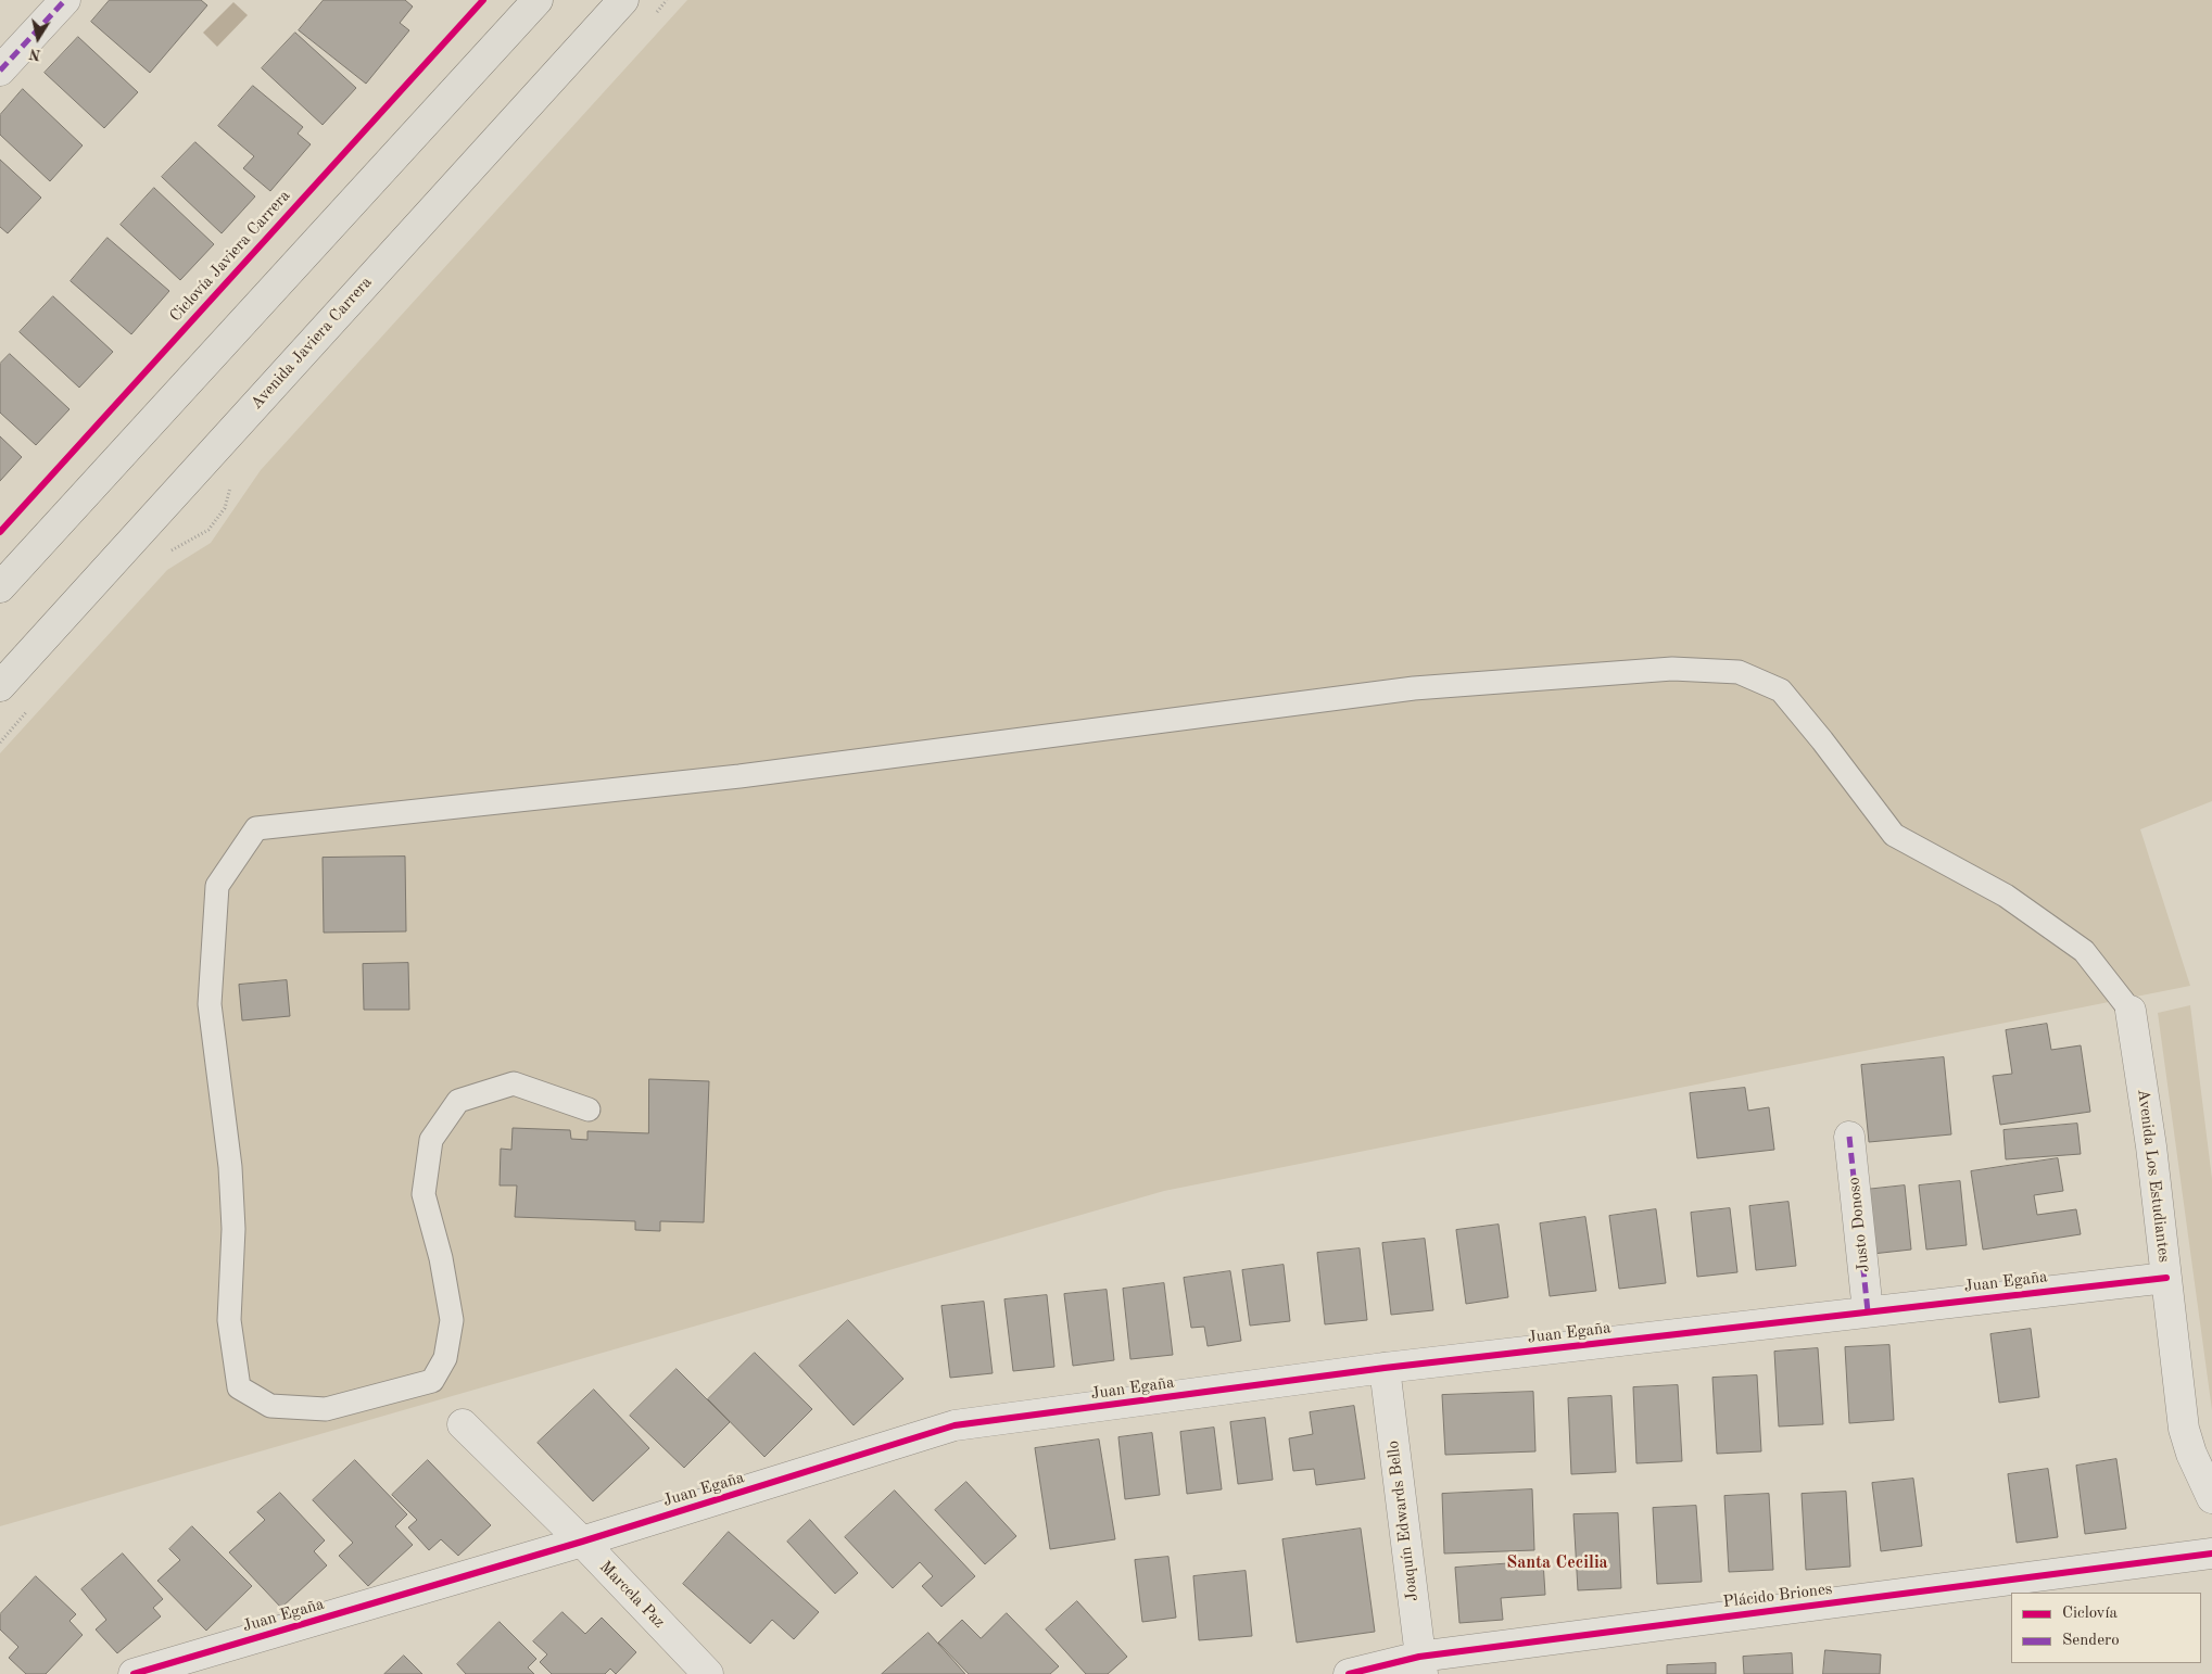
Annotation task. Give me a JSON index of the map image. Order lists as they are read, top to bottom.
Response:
{
  "streets": {
    "main road": ["Avenida Javiera Carrera"],
    "street": [
      "Avenida Los Estudiantes",
      "Justo Donoso",
      "Juan Egaña",
      "Joaquín Edwards Bello",
      "Marcela Paz",
      "Plácido Briones"
    ],
    "cycle path": ["Ciclovía Javiera Carrera"]
  },
  "crossings": [
    ["Avenida Los Estudiantes", "Juan Egaña"],
    ["Justo Donoso", "Juan Egaña"],
    ["Juan Egaña", "Joaquín Edwards Bello"],
    ["Juan Egaña", "Marcela Paz"],
    ["Joaquín Edwards Bello", "Plácido Briones"]
  ],
  "districts": ["Santa Cecilia"],
  "legend": ["Ciclovía", "Sendero"],
  "north": "bottom"
}
